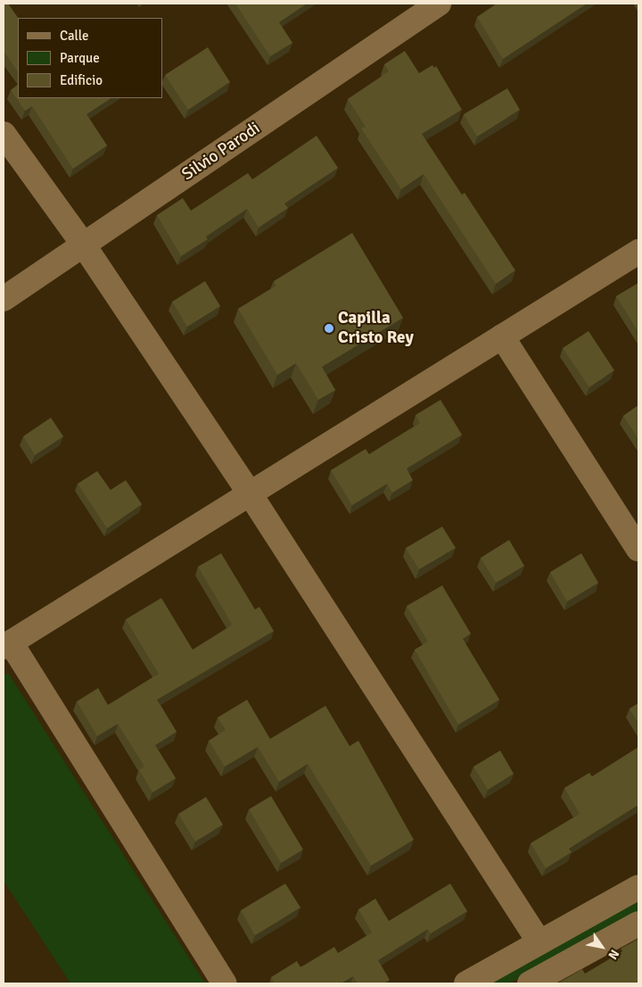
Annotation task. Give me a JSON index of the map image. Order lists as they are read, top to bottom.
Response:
{
  "streets": {
    "street": ["Silvio Parodi"]
  },
  "places": ["Capilla Cristo Rey"],
  "legend": ["Calle", "Parque", "Edificio"],
  "north": "bottom right"
}
